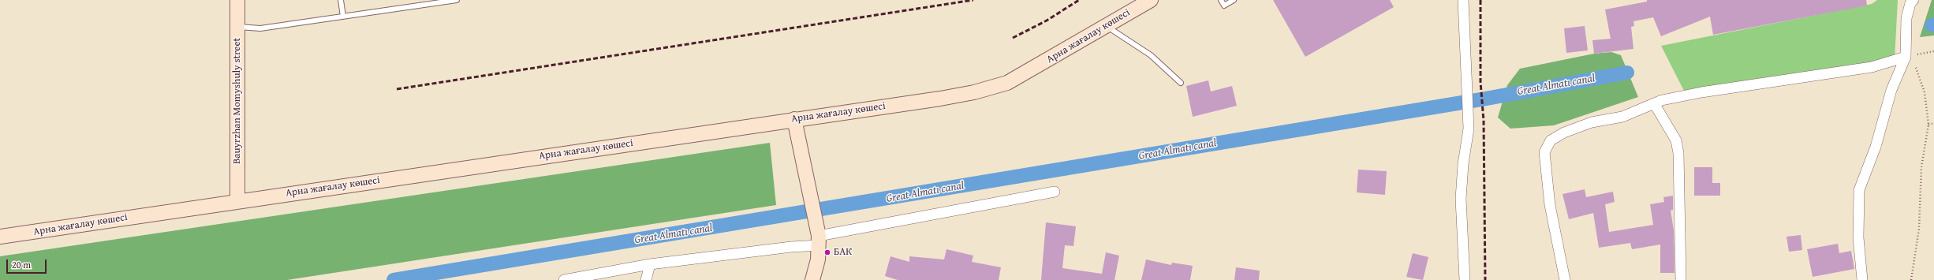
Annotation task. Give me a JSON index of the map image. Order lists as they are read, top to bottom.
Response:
{
  "streets": {
    "street": ["Арна жағалау көшесі", "Bauyrzhan Momyshuly street"]
  },
  "crossings": [
    ["Арна жағалау көшесі", "Bauyrzhan Momyshuly street"]
  ],
  "water": ["Great Almatı canal"],
  "places": ["БАК"],
  "scale_bar": "20 m"
}
